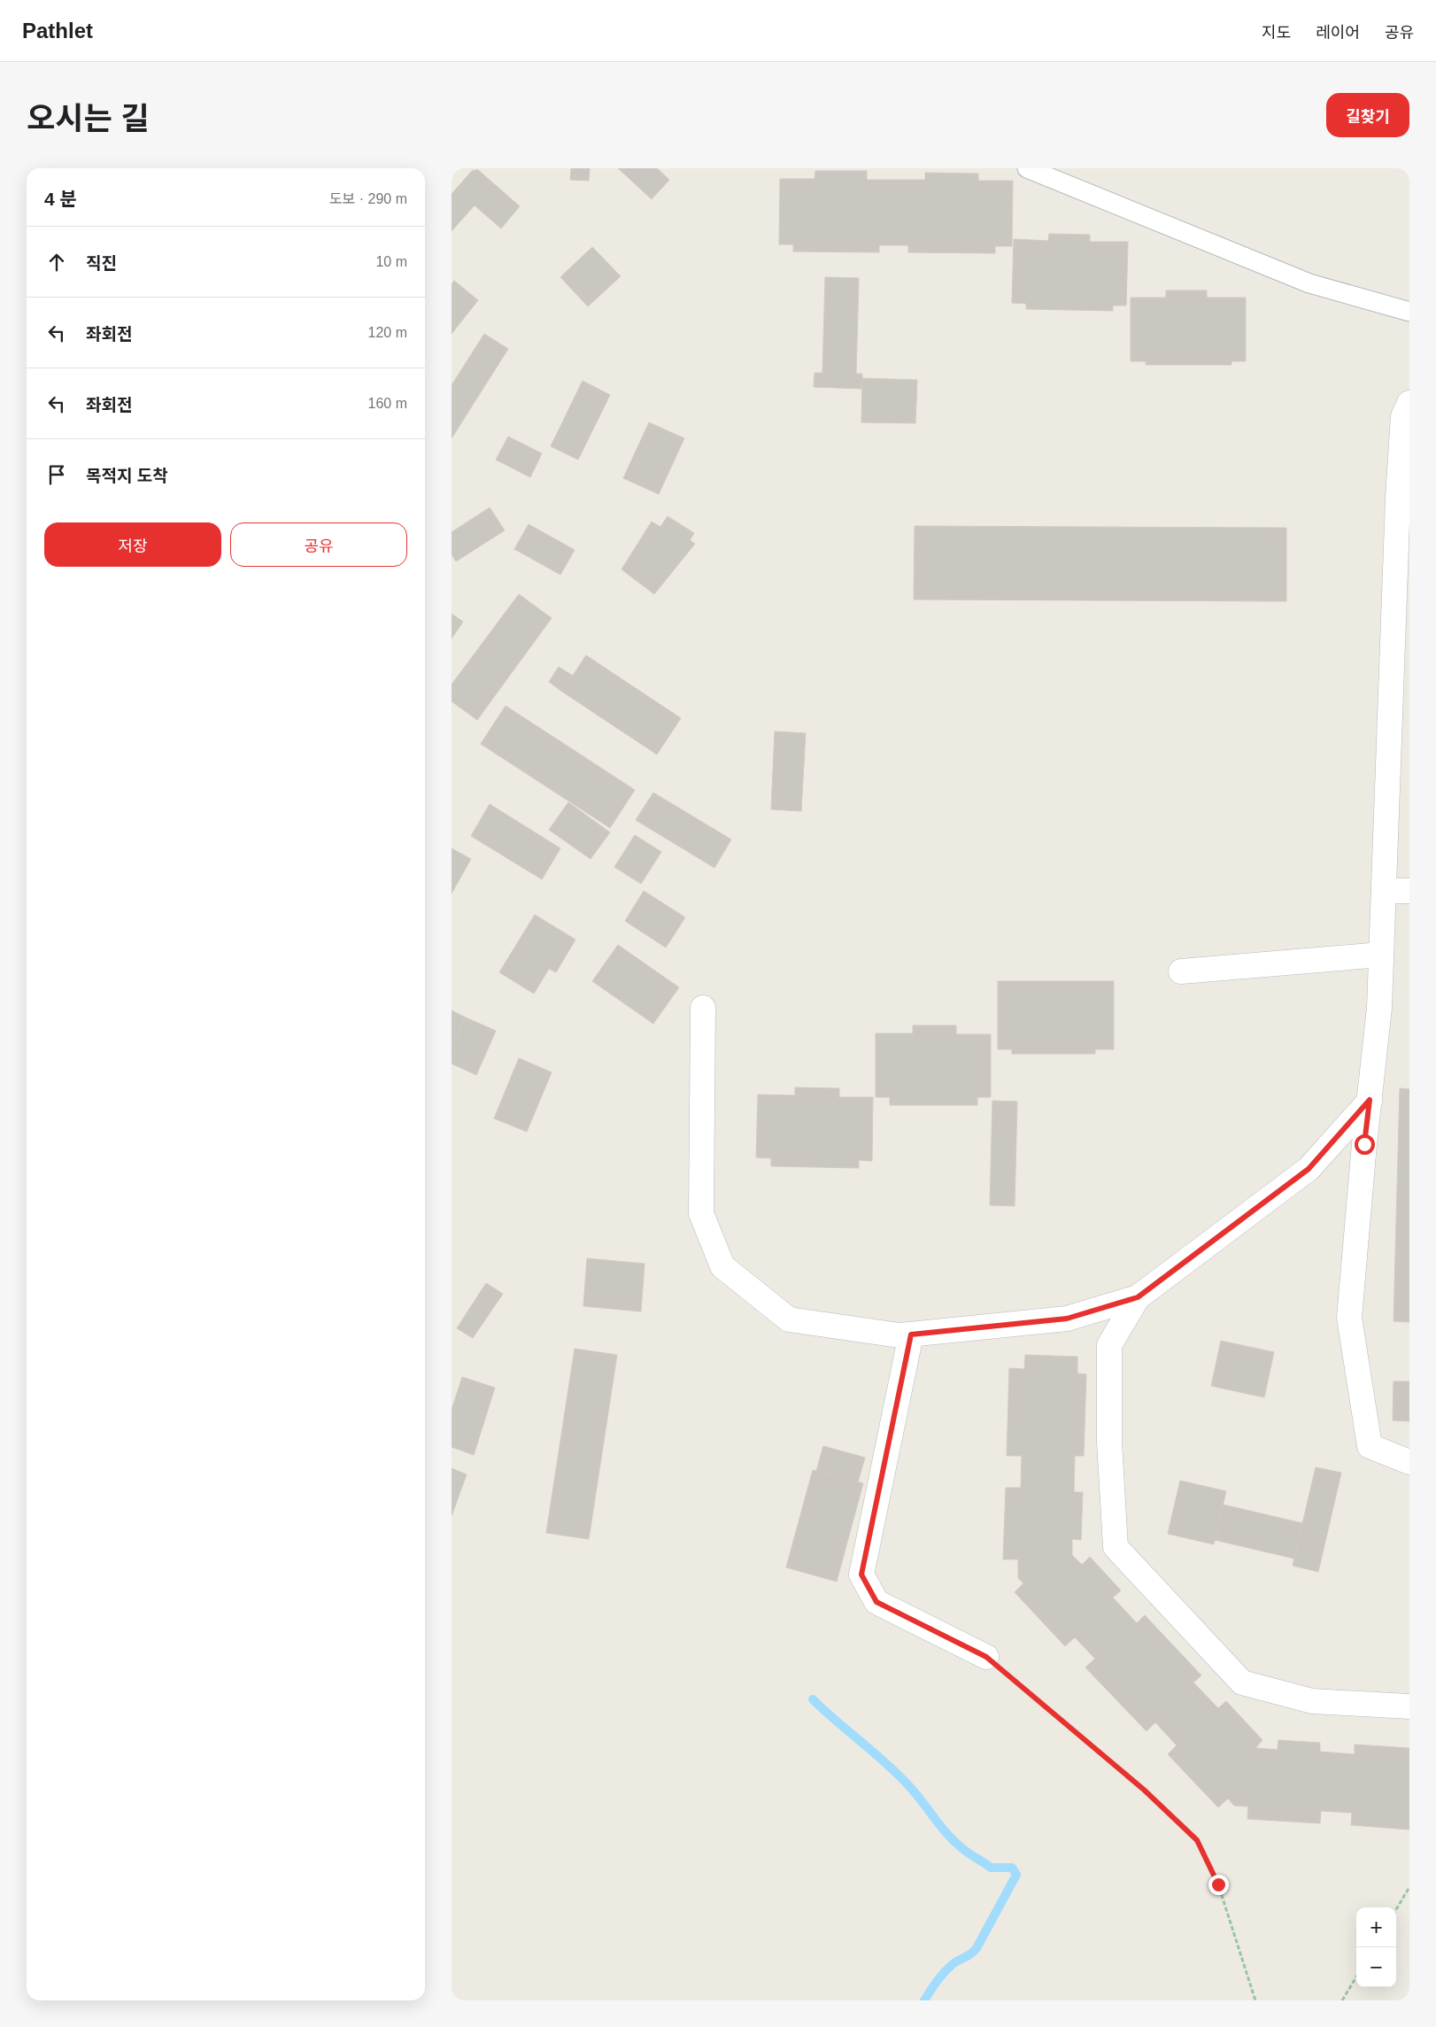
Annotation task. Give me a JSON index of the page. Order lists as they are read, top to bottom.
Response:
{
  "page": {
    "header": "Pathlet",
    "nav": ["지도", "레이어", "공유"],
    "title": "오시는 길",
    "buttons": [
      "길찾기",
      ["저장", "공유"]
    ],
    "heading": ["4 분", "도보 · 290 m"],
    "list": [
      ["직진", "10 m"],
      ["좌회전", "120 m"],
      ["좌회전", "160 m"],
      "목적지 도착"
    ],
    "map_buttons": ["+", "−"]
  }
}
